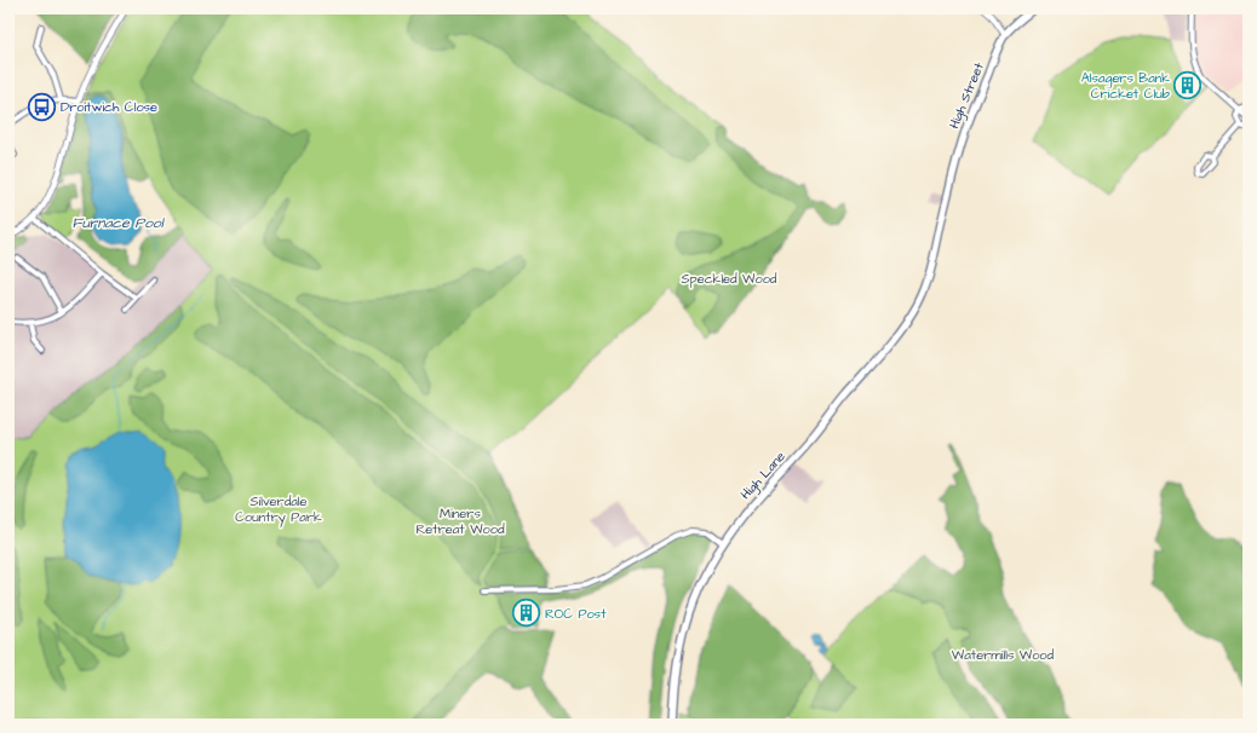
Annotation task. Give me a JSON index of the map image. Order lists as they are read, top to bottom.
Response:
{
  "streets": {
    "main road": ["High Street", "High Lane"]
  },
  "crossings": [
    ["High Street", "High Lane"]
  ],
  "water": ["Furnace Pool"],
  "parks": [
    "Speckled Wood",
    "Silverdale Country Park",
    "Miners Retreat Wood",
    "Watermills Wood"
  ],
  "places": {
    "building": ["Alsagers Bank Cricket Club", "ROC Post"],
    "bus stop": ["Droitwich Close"]
  }
}
